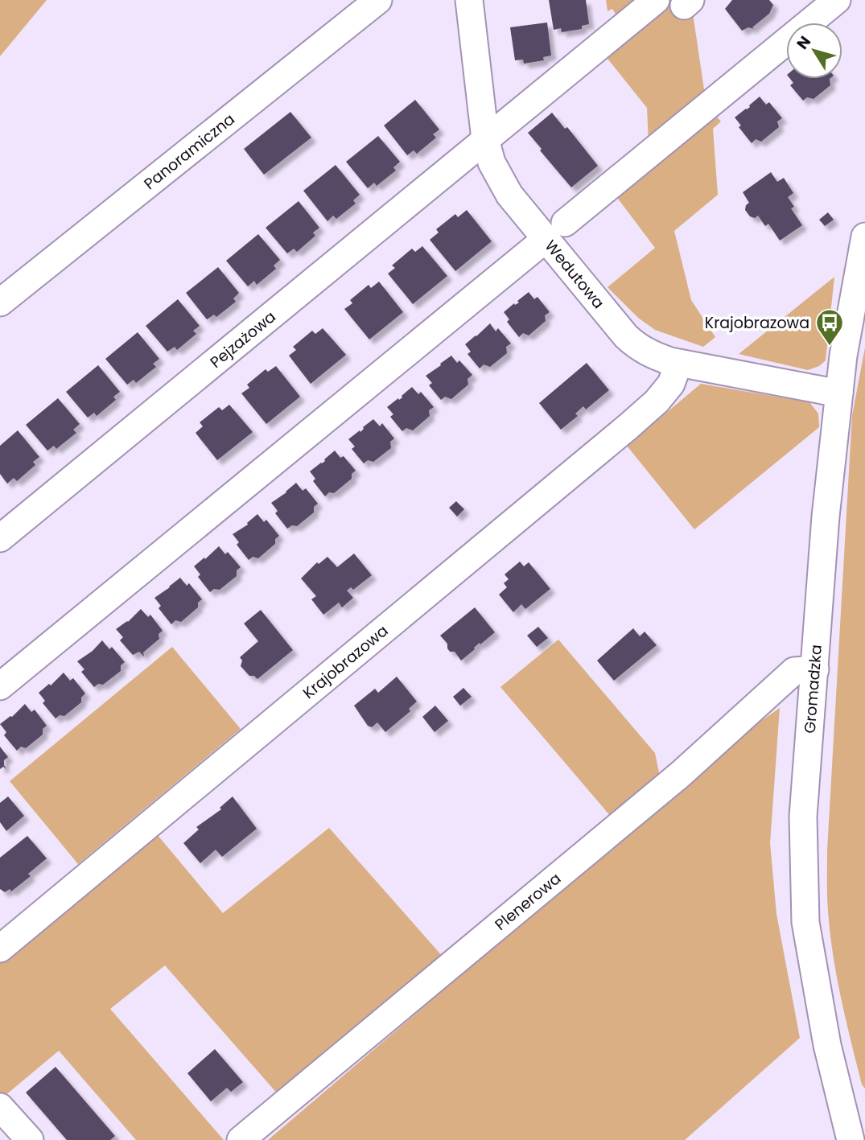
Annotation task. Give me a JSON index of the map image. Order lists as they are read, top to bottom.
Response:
{
  "streets": {
    "street": [
      "Panoramiczna",
      "Wedutowa",
      "Pejzażowa",
      "Krajobrazowa",
      "Gromadzka",
      "Plenerowa"
    ]
  },
  "crossings": [
    ["Wedutowa", "Pejzażowa"],
    ["Wedutowa", "Krajobrazowa"],
    ["Wedutowa", "Gromadzka"],
    ["Gromadzka", "Plenerowa"]
  ],
  "places": {
    "bus stop": ["Krajobrazowa"]
  },
  "north": "top left"
}
